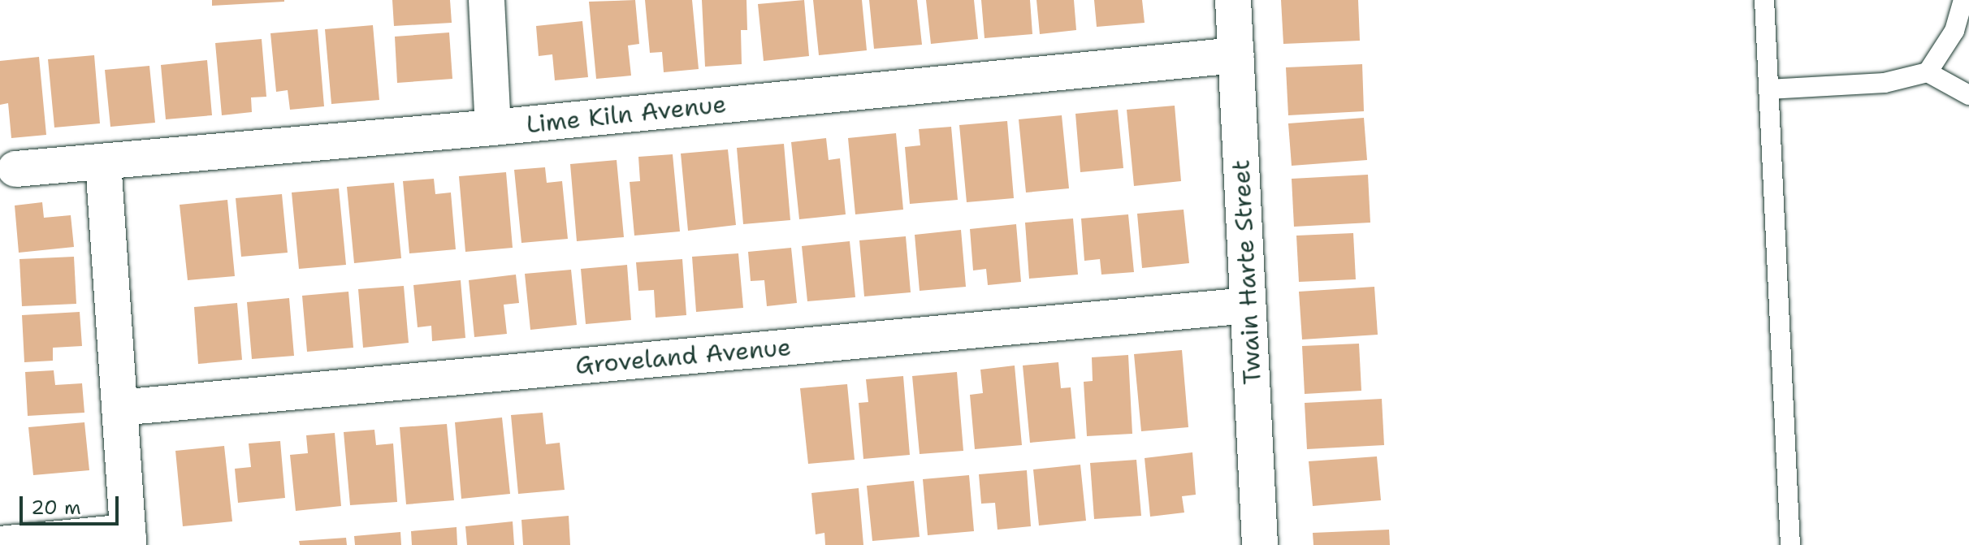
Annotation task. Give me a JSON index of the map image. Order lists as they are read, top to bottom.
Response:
{
  "streets": {
    "street": ["Lime Kiln Avenue", "Twain Harte Street", "Groveland Avenue"]
  },
  "crossings": [
    ["Lime Kiln Avenue", "Twain Harte Street"],
    ["Twain Harte Street", "Groveland Avenue"]
  ],
  "scale_bar": "20 m"
}
